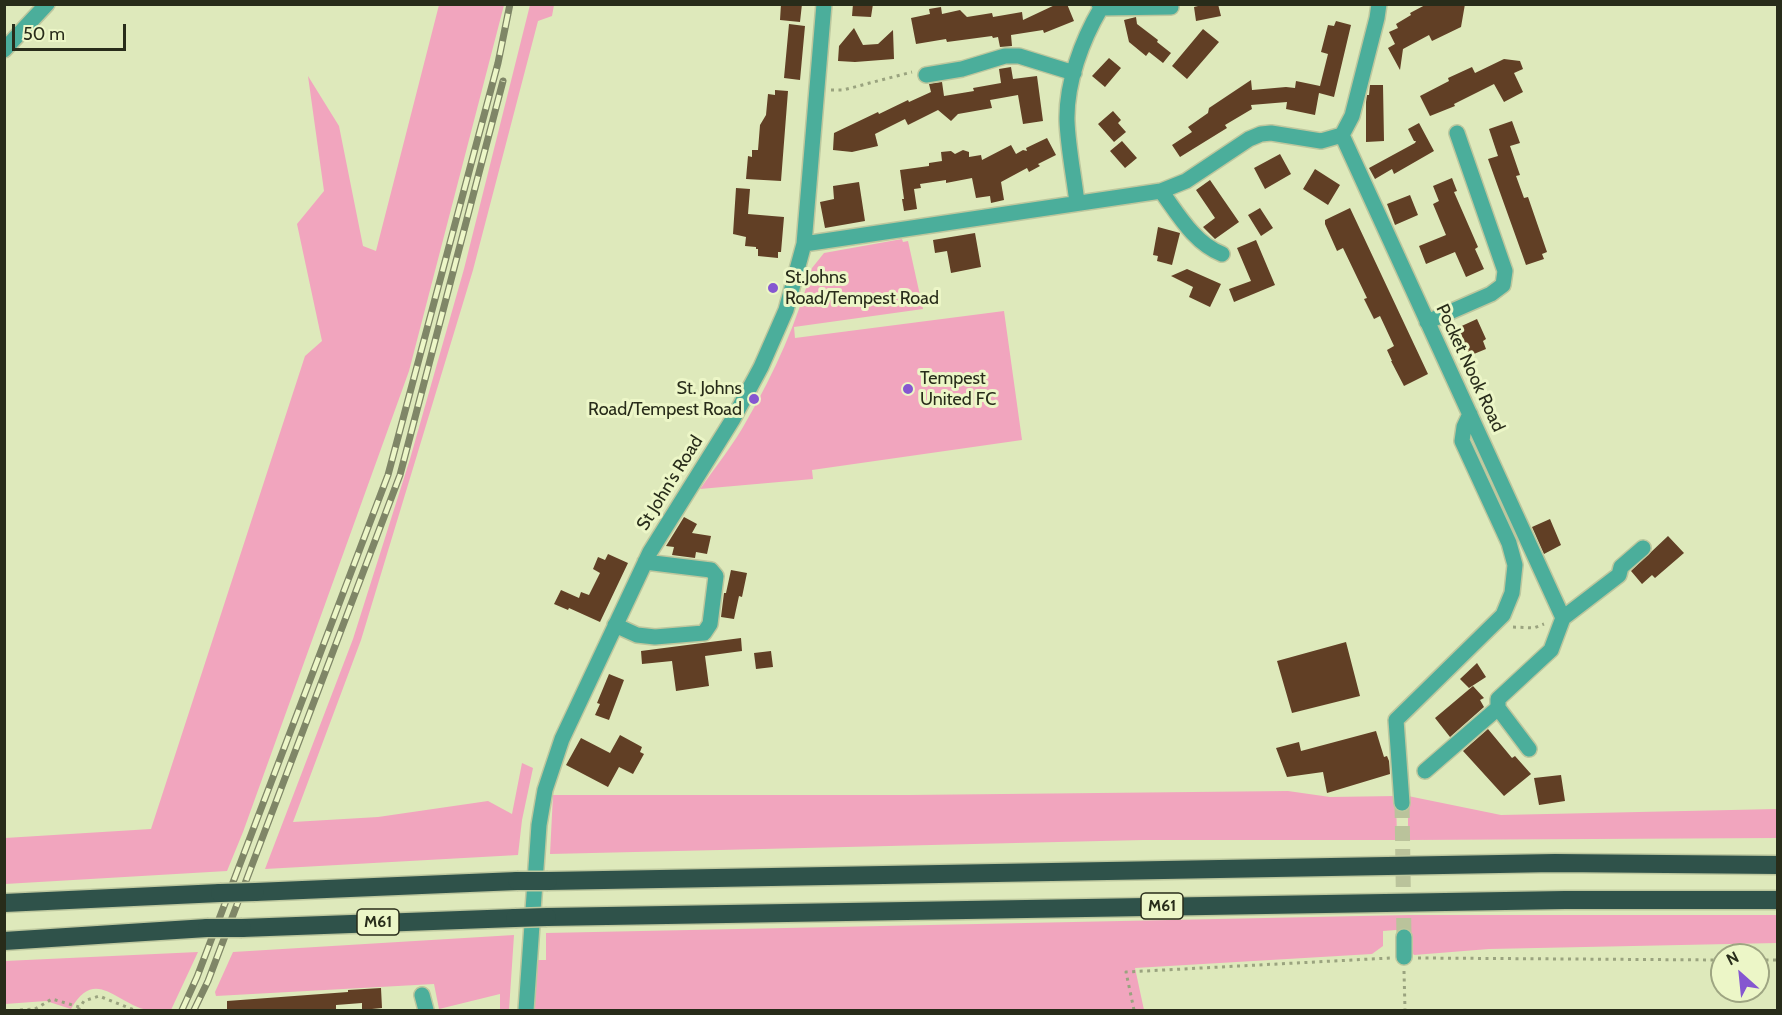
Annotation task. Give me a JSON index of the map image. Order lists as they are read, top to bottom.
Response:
{
  "streets": {
    "highway": ["M61"],
    "street": ["Pocket Nook Road", "St John's Road"]
  },
  "places": ["St.Johns Road/Tempest Road", "Tempest United FC", "St. Johns Road/Tempest Road"],
  "scale_bar": "50 m",
  "north": "top left"
}
